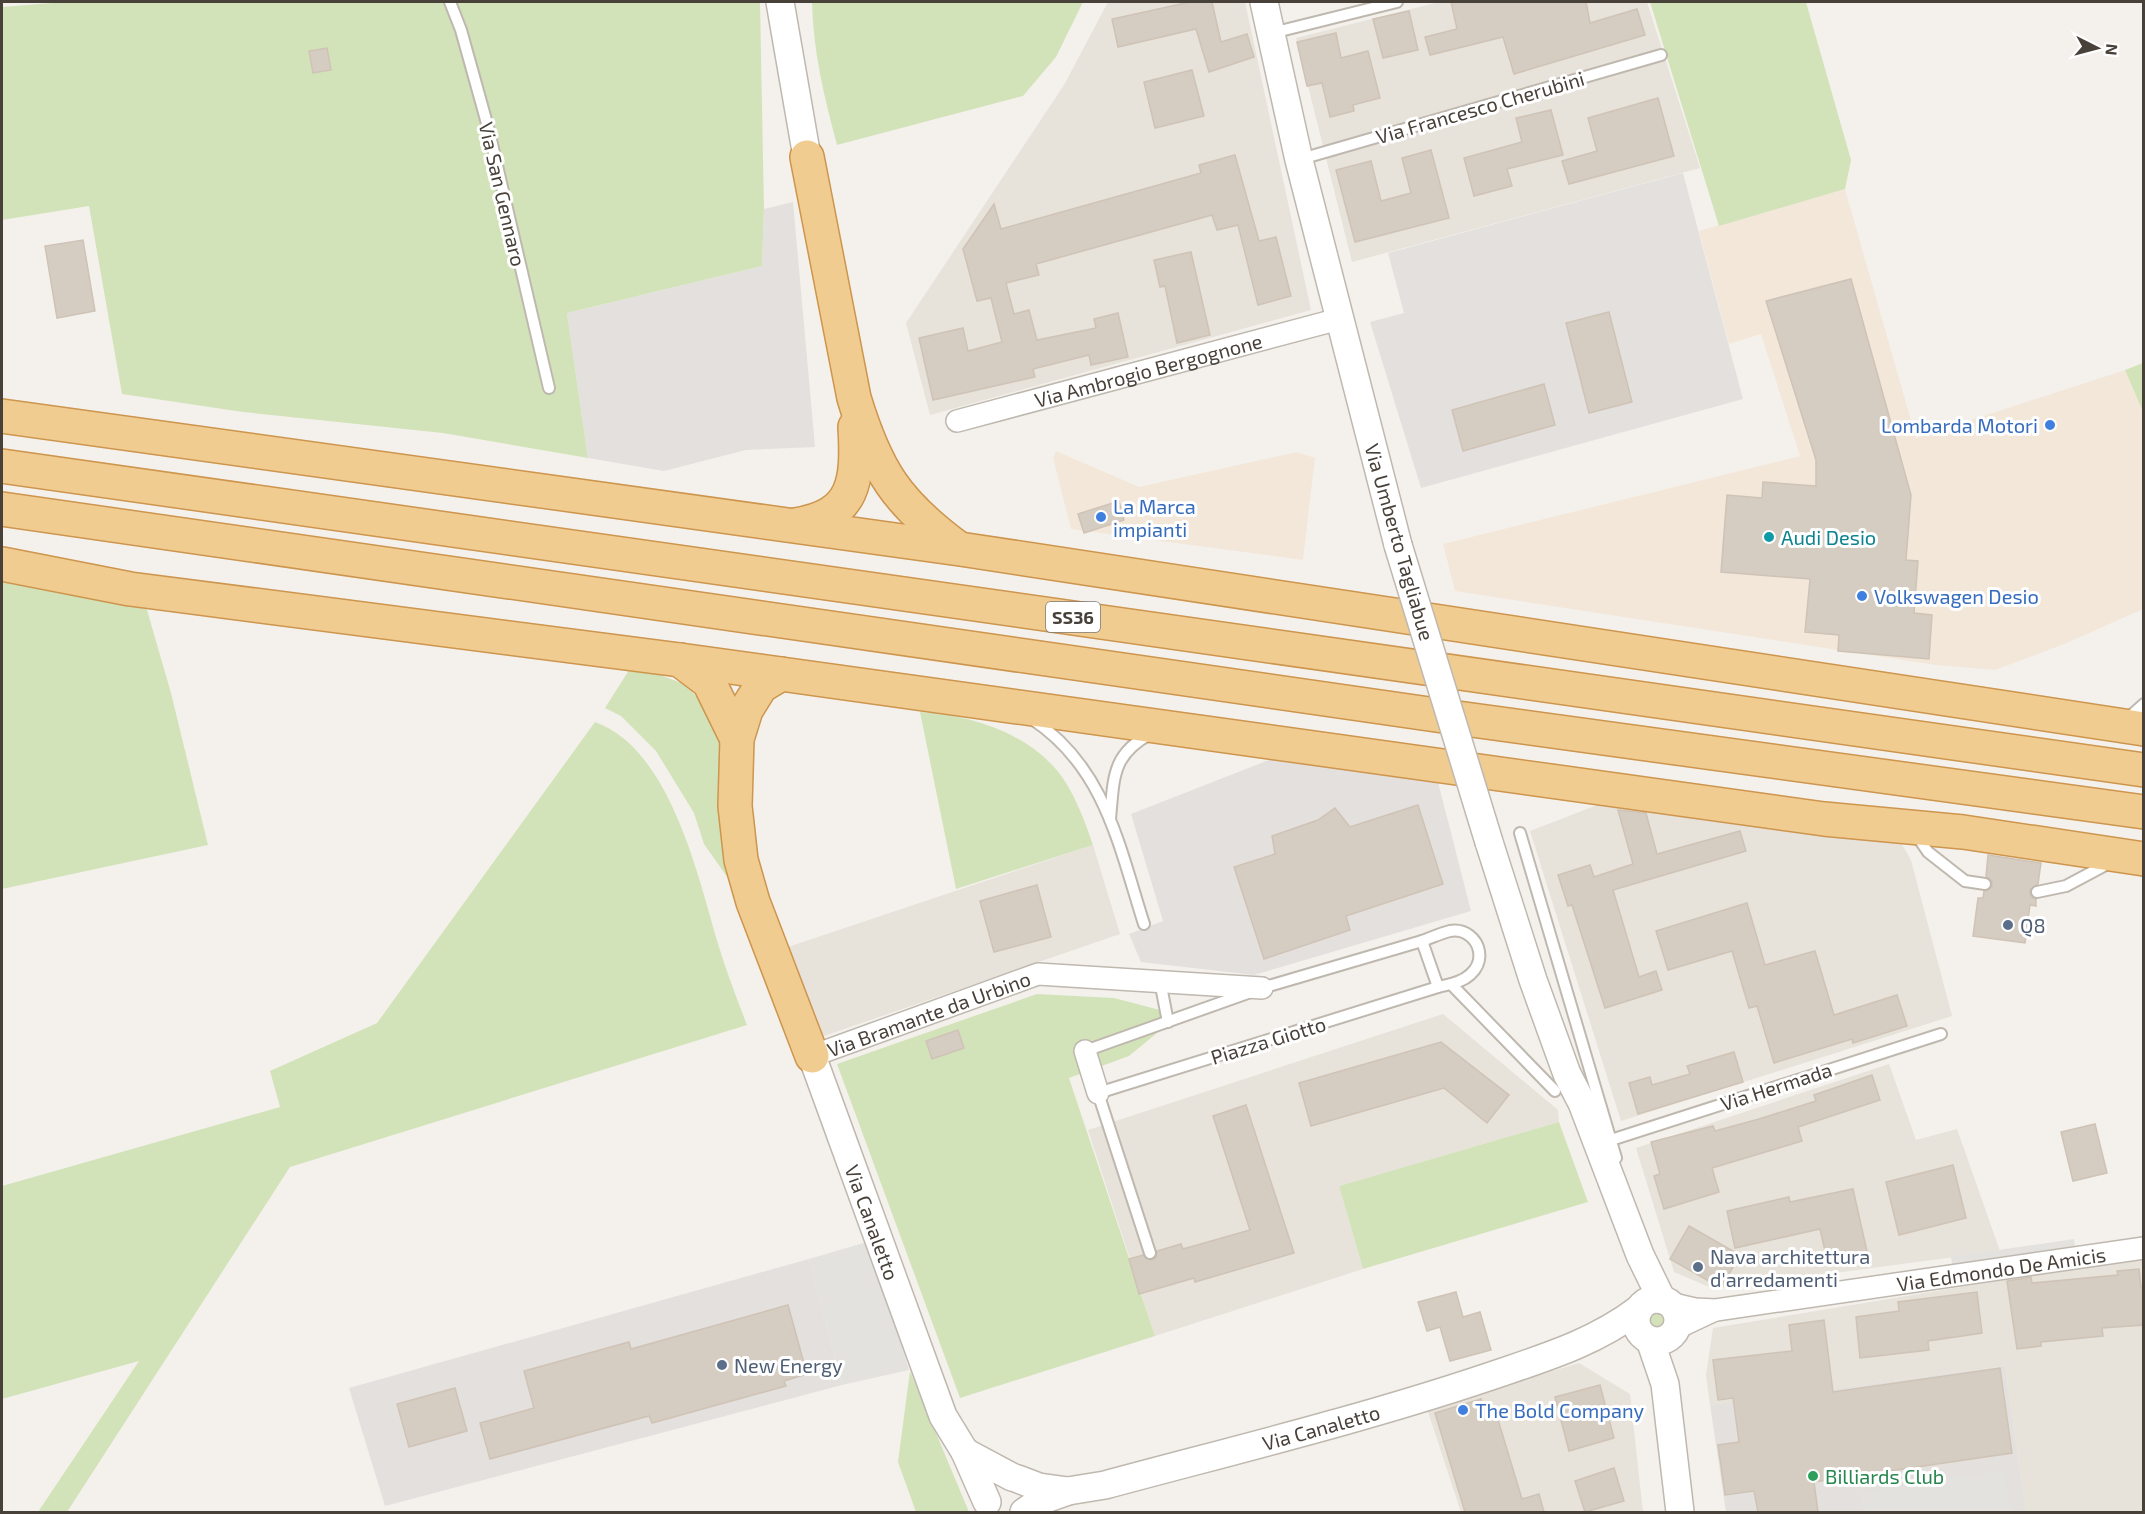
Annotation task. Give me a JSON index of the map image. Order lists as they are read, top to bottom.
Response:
{
  "streets": {
    "highway": ["SS36"],
    "street": [
      "Via Ambrogio Bergognone",
      "Via Umberto Tagliabue",
      "Via Bramante da Urbino",
      "Via Canaletto",
      "Via Edmondo De Amicis"
    ],
    "lane": [
      "Via Francesco Cherubini",
      "Via San Gennaro",
      "Piazza Giotto",
      "Via Hermada"
    ]
  },
  "crossings": [
    ["Via Francesco Cherubini", "Via Umberto Tagliabue"],
    ["Via Ambrogio Bergognone", "Via Umberto Tagliabue"],
    ["Via Umberto Tagliabue", "Via Hermada"],
    ["Via Umberto Tagliabue", "Via Canaletto"],
    ["Via Umberto Tagliabue", "Via Edmondo De Amicis"],
    ["Via Bramante da Urbino", "Piazza Giotto"],
    ["Via Bramante da Urbino", "Via Canaletto"],
    ["Via Canaletto", "Via Edmondo De Amicis"]
  ],
  "places": [
    "Lombarda Motori",
    "La Marca impianti",
    "Audi Desio",
    "Volkswagen Desio",
    "Q8",
    "Nava architettura d'arredamenti",
    "New Energy",
    "The Bold Company",
    "Billiards Club"
  ],
  "north": "right"
}
